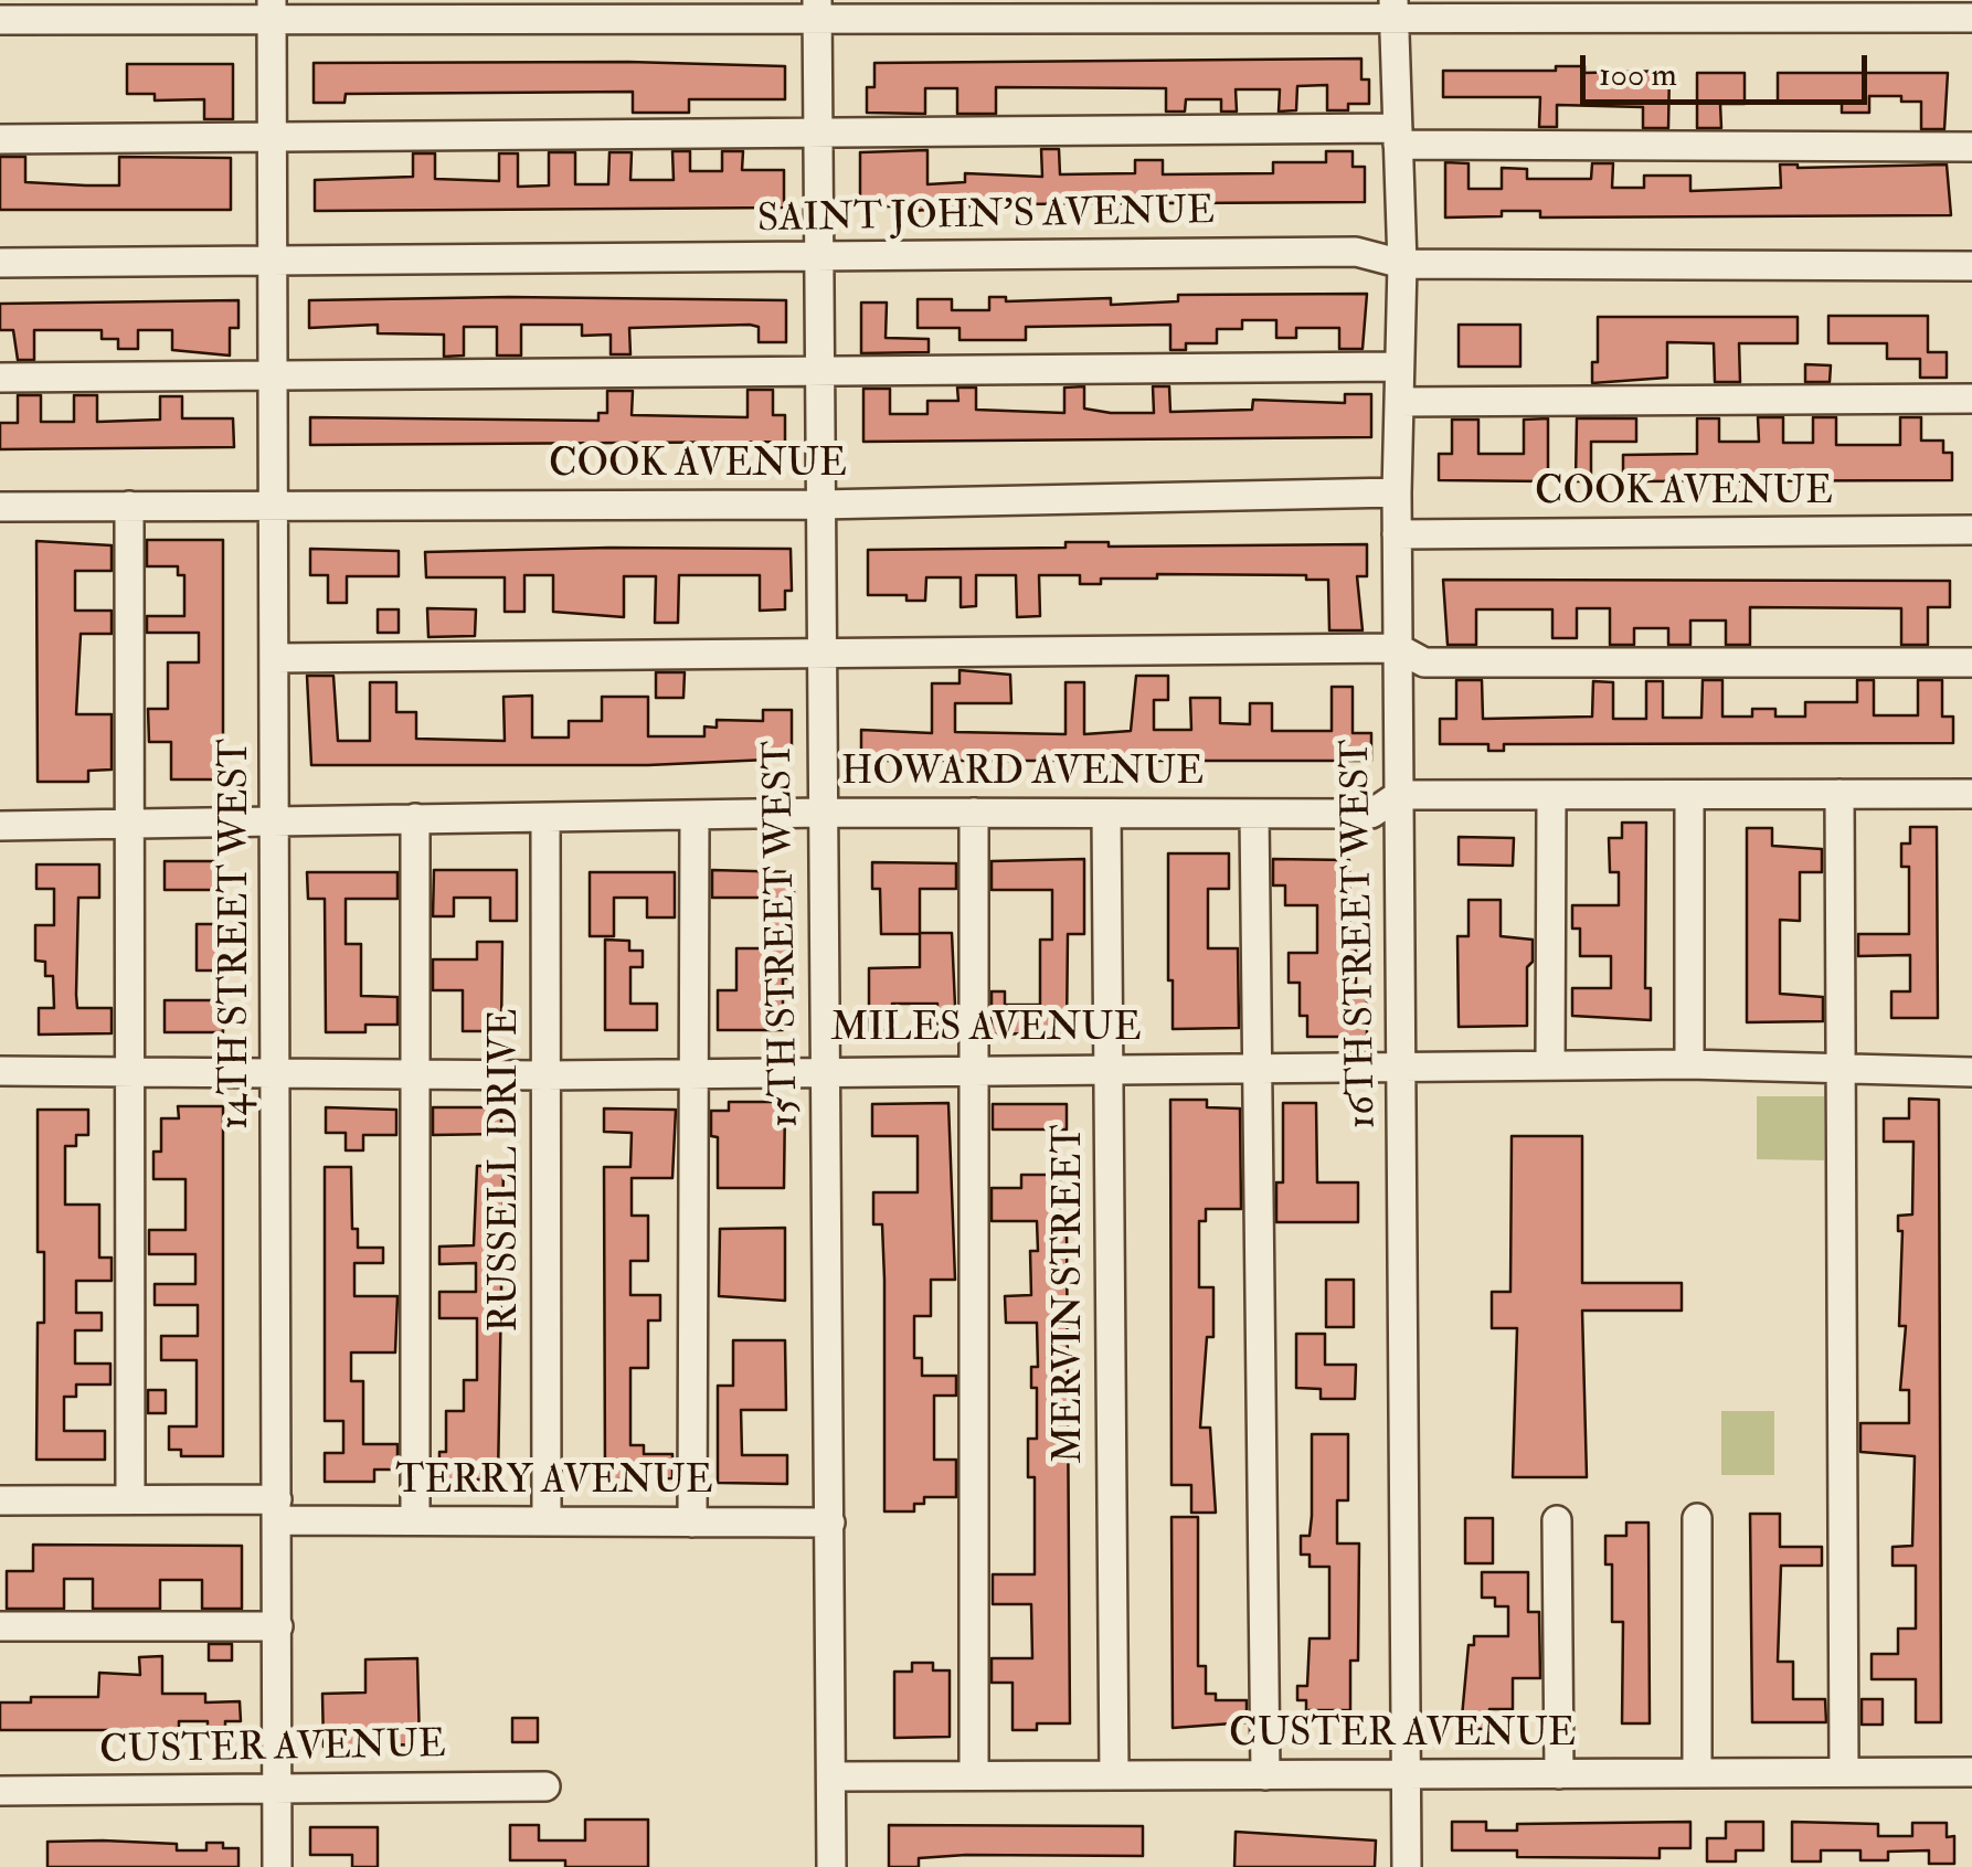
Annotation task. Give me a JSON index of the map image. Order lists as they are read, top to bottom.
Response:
{
  "streets": {
    "street": [
      "SAINT JOHN'S AVENUE",
      "COOK AVENUE",
      "HOWARD AVENUE",
      "14TH STREET WEST",
      "15TH STREET WEST",
      "16TH STREET WEST",
      "MILES AVENUE",
      "RUSSELL DRIVE",
      "MERVIN STREET",
      "TERRY AVENUE",
      "CUSTER AVENUE"
    ]
  },
  "crossings": [
    ["SAINT JOHN'S AVENUE", "14TH STREET WEST"],
    ["SAINT JOHN'S AVENUE", "15TH STREET WEST"],
    ["SAINT JOHN'S AVENUE", "16TH STREET WEST"],
    ["COOK AVENUE", "14TH STREET WEST"],
    ["COOK AVENUE", "15TH STREET WEST"],
    ["COOK AVENUE", "16TH STREET WEST"],
    ["HOWARD AVENUE", "14TH STREET WEST"],
    ["HOWARD AVENUE", "15TH STREET WEST"],
    ["HOWARD AVENUE", "16TH STREET WEST"],
    ["HOWARD AVENUE", "RUSSELL DRIVE"],
    ["HOWARD AVENUE", "MERVIN STREET"],
    ["14TH STREET WEST", "MILES AVENUE"],
    ["14TH STREET WEST", "TERRY AVENUE"],
    ["14TH STREET WEST", "CUSTER AVENUE"],
    ["15TH STREET WEST", "MILES AVENUE"],
    ["15TH STREET WEST", "TERRY AVENUE"],
    ["15TH STREET WEST", "CUSTER AVENUE"],
    ["16TH STREET WEST", "MILES AVENUE"],
    ["16TH STREET WEST", "CUSTER AVENUE"],
    ["MILES AVENUE", "RUSSELL DRIVE"],
    ["MILES AVENUE", "MERVIN STREET"],
    ["RUSSELL DRIVE", "TERRY AVENUE"],
    ["MERVIN STREET", "CUSTER AVENUE"]
  ],
  "scale_bar": "100 m"
}
